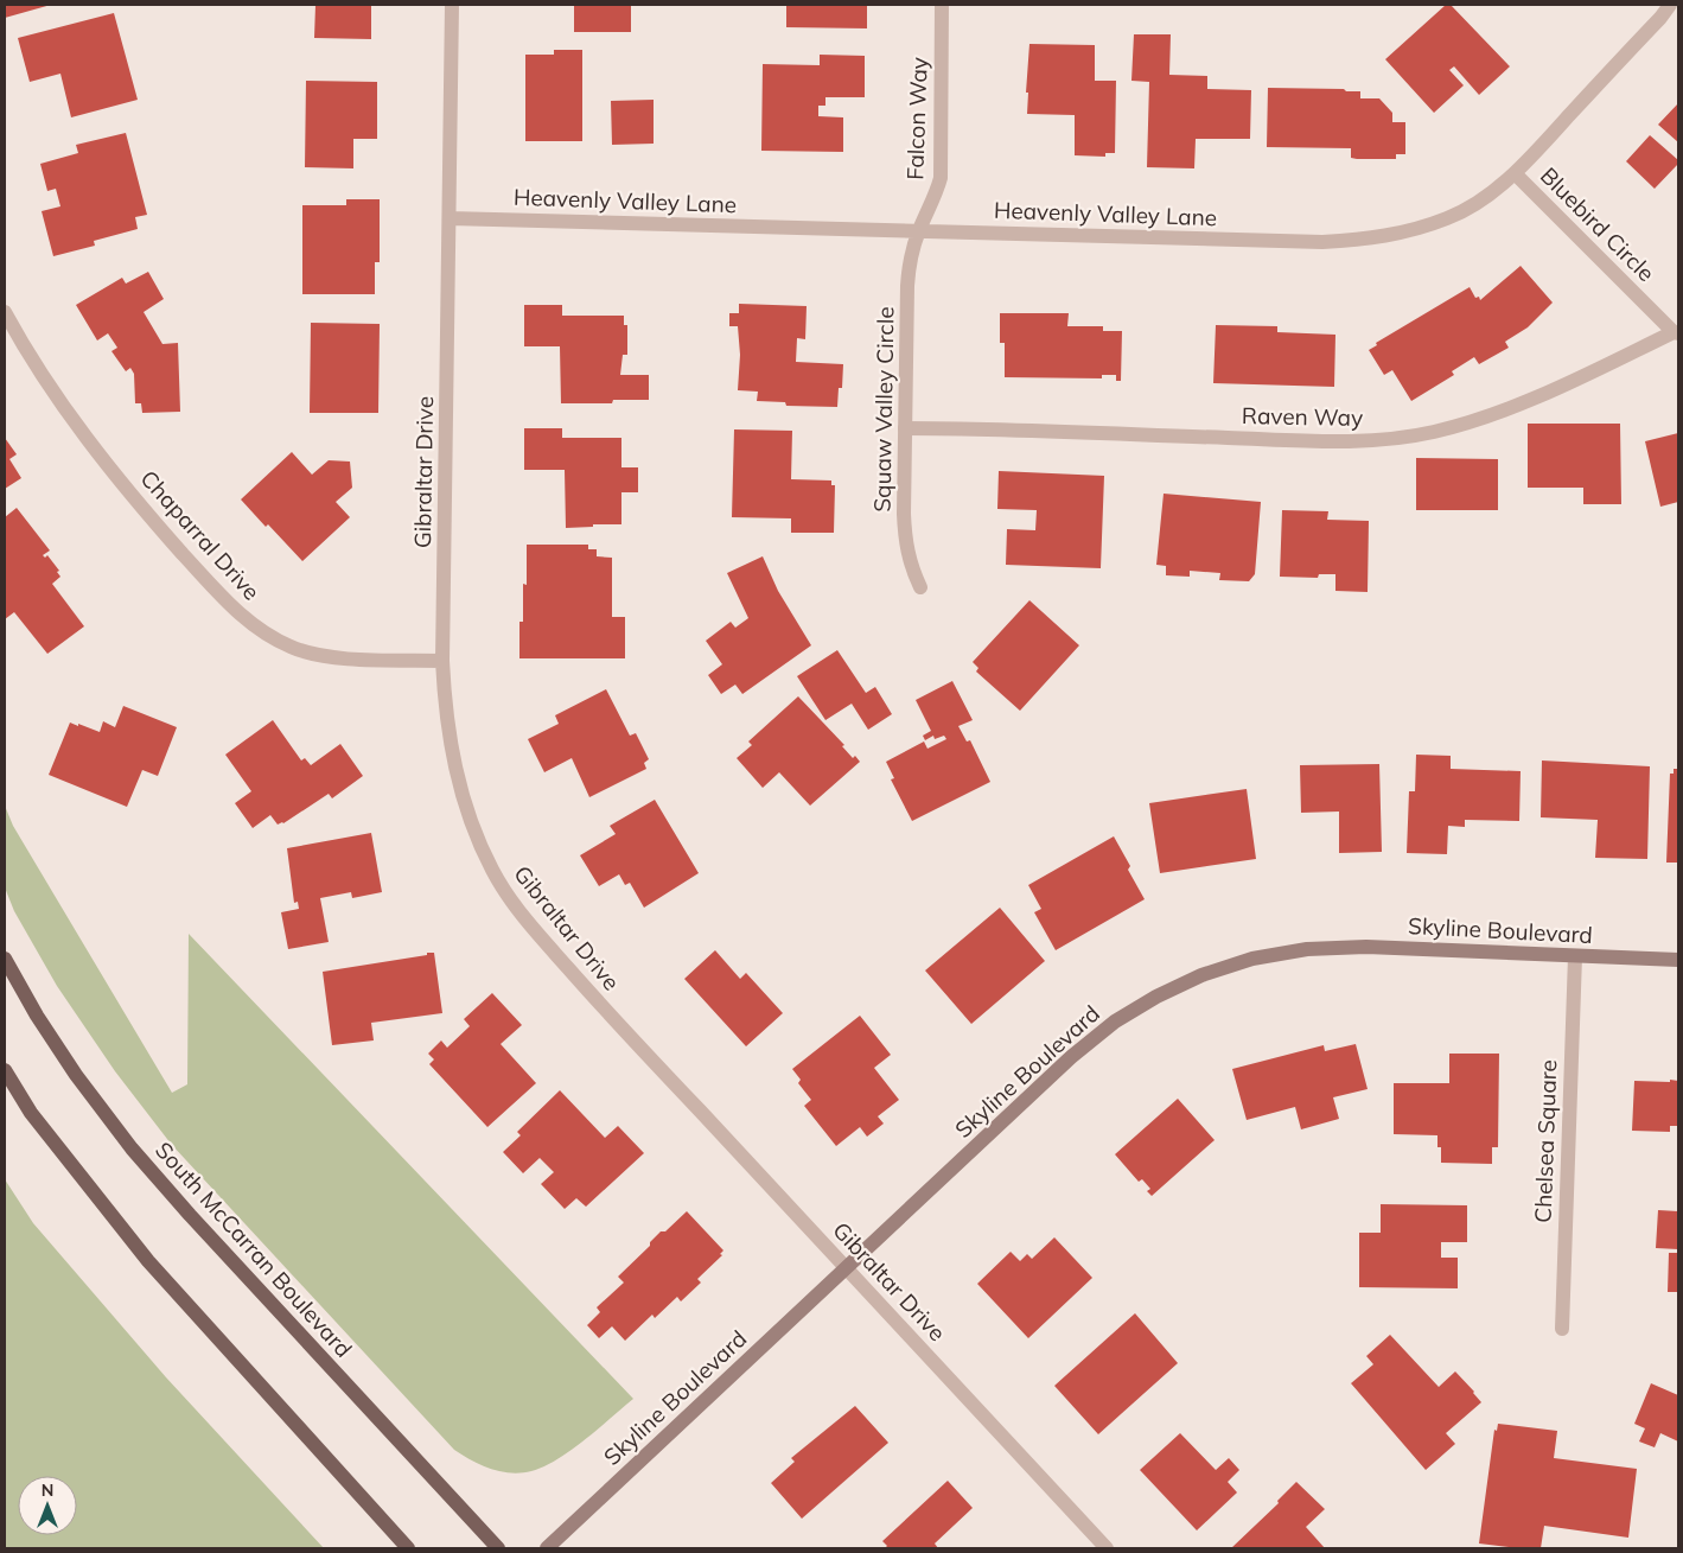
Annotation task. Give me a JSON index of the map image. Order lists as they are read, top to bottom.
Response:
{
  "streets": {
    "main road": ["South McCarran Boulevard"],
    "street": [
      "Falcon Way",
      "Heavenly Valley Lane",
      "Bluebird Circle",
      "Squaw Valley Circle",
      "Raven Way",
      "Gibraltar Drive",
      "Chaparral Drive",
      "Skyline Boulevard",
      "Chelsea Square"
    ]
  },
  "crossings": [
    ["Falcon Way", "Heavenly Valley Lane"],
    ["Falcon Way", "Squaw Valley Circle"],
    ["Heavenly Valley Lane", "Bluebird Circle"],
    ["Heavenly Valley Lane", "Squaw Valley Circle"],
    ["Heavenly Valley Lane", "Gibraltar Drive"],
    ["Bluebird Circle", "Raven Way"],
    ["Squaw Valley Circle", "Raven Way"],
    ["Gibraltar Drive", "Chaparral Drive"],
    ["Gibraltar Drive", "Skyline Boulevard"],
    ["Skyline Boulevard", "Chelsea Square"]
  ],
  "north": "top"
}
